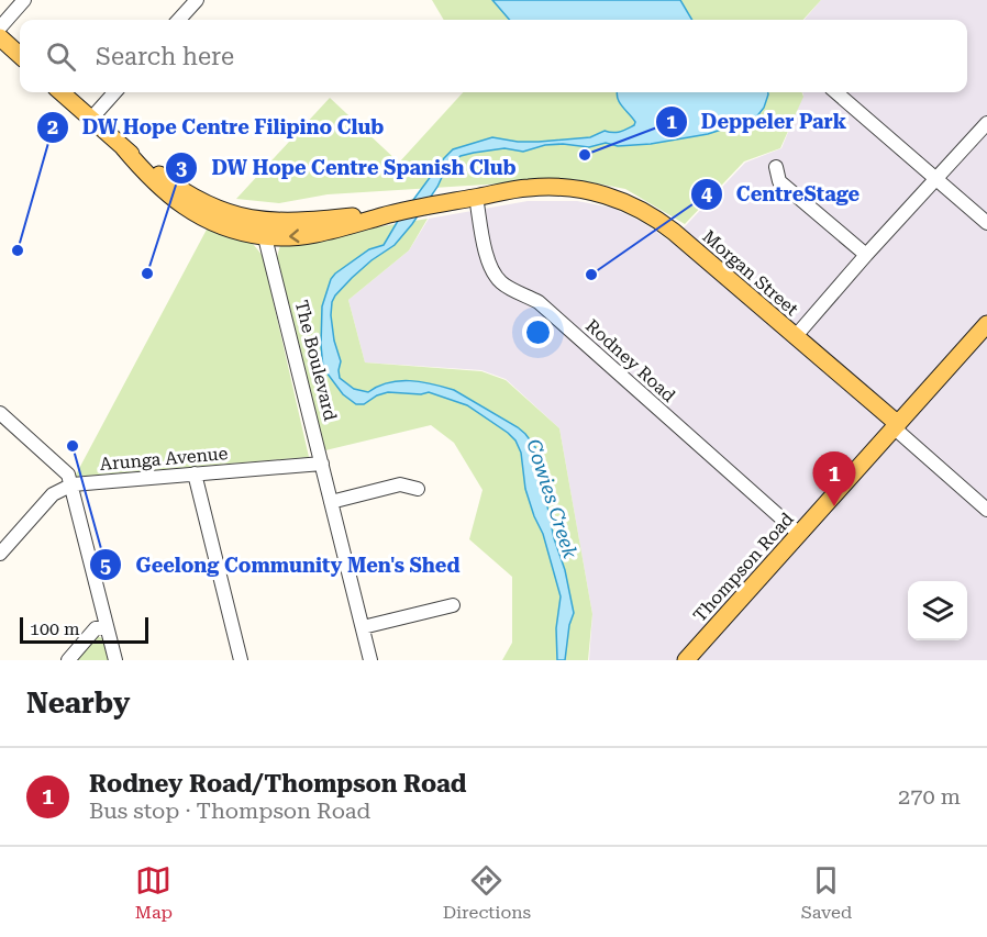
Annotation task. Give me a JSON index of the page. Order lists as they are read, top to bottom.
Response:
{
  "streets": {
    "main road": ["Morgan Street", "Thompson Road"],
    "street": ["The Boulevard", "Rodney Road", "Arunga Avenue"]
  },
  "crossings": [
    ["Morgan Street", "The Boulevard"],
    ["Morgan Street", "Rodney Road"],
    ["Morgan Street", "Thompson Road"],
    ["The Boulevard", "Arunga Avenue"],
    ["Rodney Road", "Thompson Road"]
  ],
  "water": ["Cowies Creek"],
  "places": [
    "Deppeler Park",
    "DW Hope Centre Filipino Club",
    "DW Hope Centre Spanish Club",
    "CentreStage",
    "Geelong Community Men's Shed"
  ],
  "scale_bar": "100 m",
  "page": {
    "search": "Search here",
    "pins": "1",
    "scale": "100 m",
    "heading": "Nearby",
    "list": [
      {
        "mark": "1",
        "name": "Rodney Road/Thompson Road",
        "note": "Bus stop · Thompson Road",
        "value": "270 m"
      }
    ],
    "nav": ["Map", "Directions", "Saved"]
  }
}
